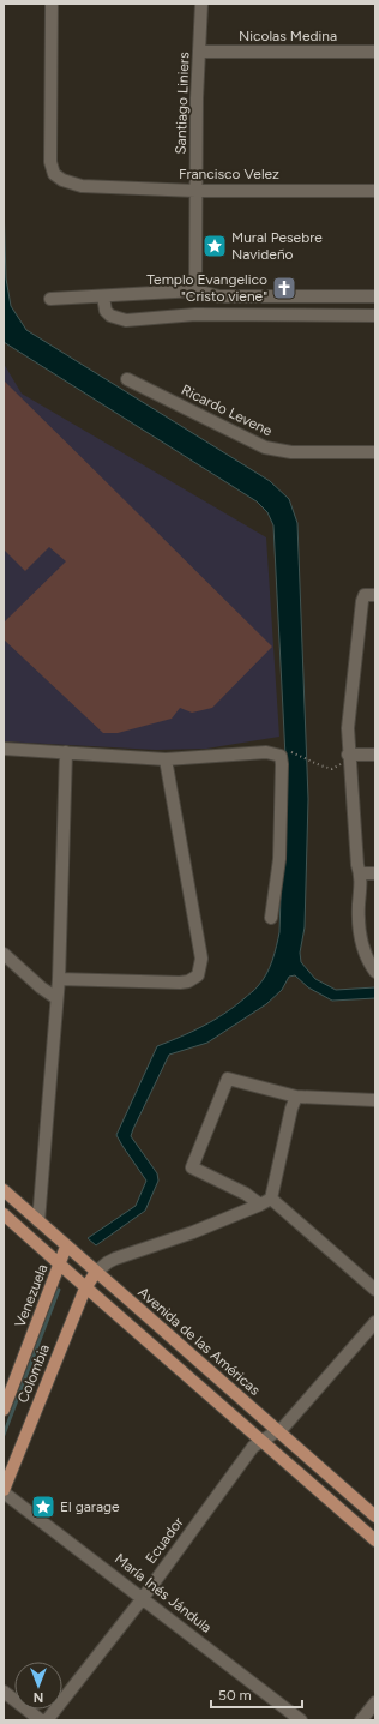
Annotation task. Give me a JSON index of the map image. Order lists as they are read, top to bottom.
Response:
{
  "streets": {
    "main road": ["Venezuela", "Avenida de las Américas", "Colombia"],
    "street": [
      "Nicolas Medina",
      "Santiago Liniers",
      "Francisco Velez",
      "Ricardo Levene",
      "Ecuador",
      "María Inés Jándula"
    ]
  },
  "crossings": [
    ["Nicolas Medina", "Santiago Liniers"],
    ["Santiago Liniers", "Francisco Velez"],
    ["Venezuela", "Avenida de las Américas"],
    ["Avenida de las Américas", "Colombia"],
    ["Avenida de las Américas", "Ecuador"],
    ["Colombia", "María Inés Jándula"],
    ["Ecuador", "María Inés Jándula"]
  ],
  "places": {
    "place": ["Mural Pesebre Navideño", "El garage"],
    "church": ["Templo Evangelico \"Cristo viene\""]
  },
  "scale_bar": "50 m",
  "north": "bottom"
}
